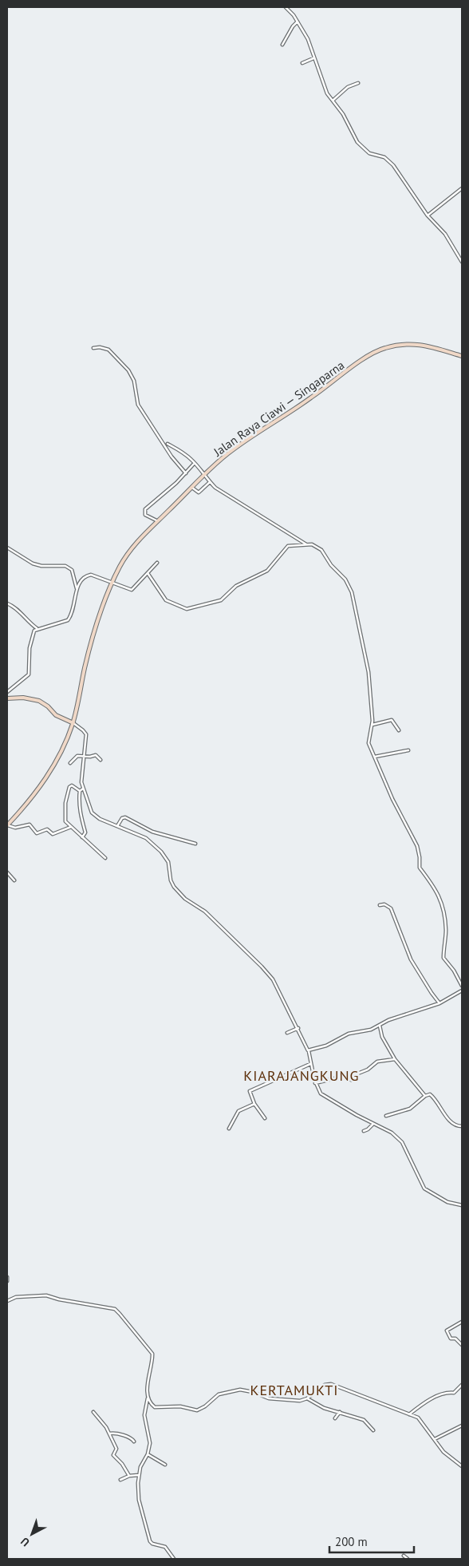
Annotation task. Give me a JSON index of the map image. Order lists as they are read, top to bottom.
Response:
{
  "streets": {
    "main road": ["Jalan Raya Ciawi — Singaparna"]
  },
  "districts": ["KIARAJANGKUNG", "KERTAMUKTI"],
  "scale_bar": "200 m",
  "north": "bottom left"
}
